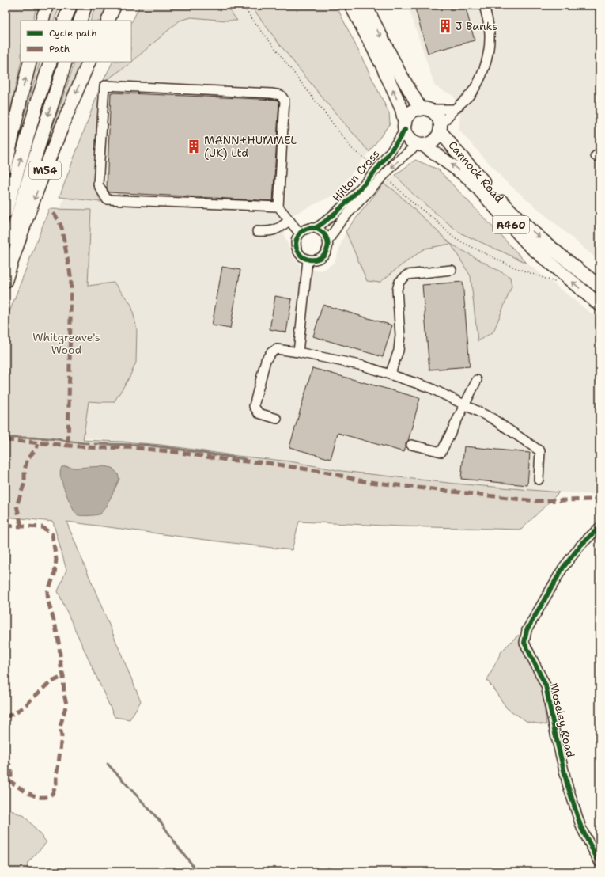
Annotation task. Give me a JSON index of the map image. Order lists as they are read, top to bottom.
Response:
{
  "streets": {
    "highway": ["M54", "Cannock Road", "A460"],
    "street": ["Hilton Cross", "Moseley Road"]
  },
  "crossings": [
    ["Cannock Road", "Hilton Cross"]
  ],
  "parks": ["Whitgreave's Wood"],
  "places": {
    "building": ["J Banks", "MANN+HUMMEL (UK) Ltd"]
  },
  "legend": ["Cycle path", "Path"]
}
